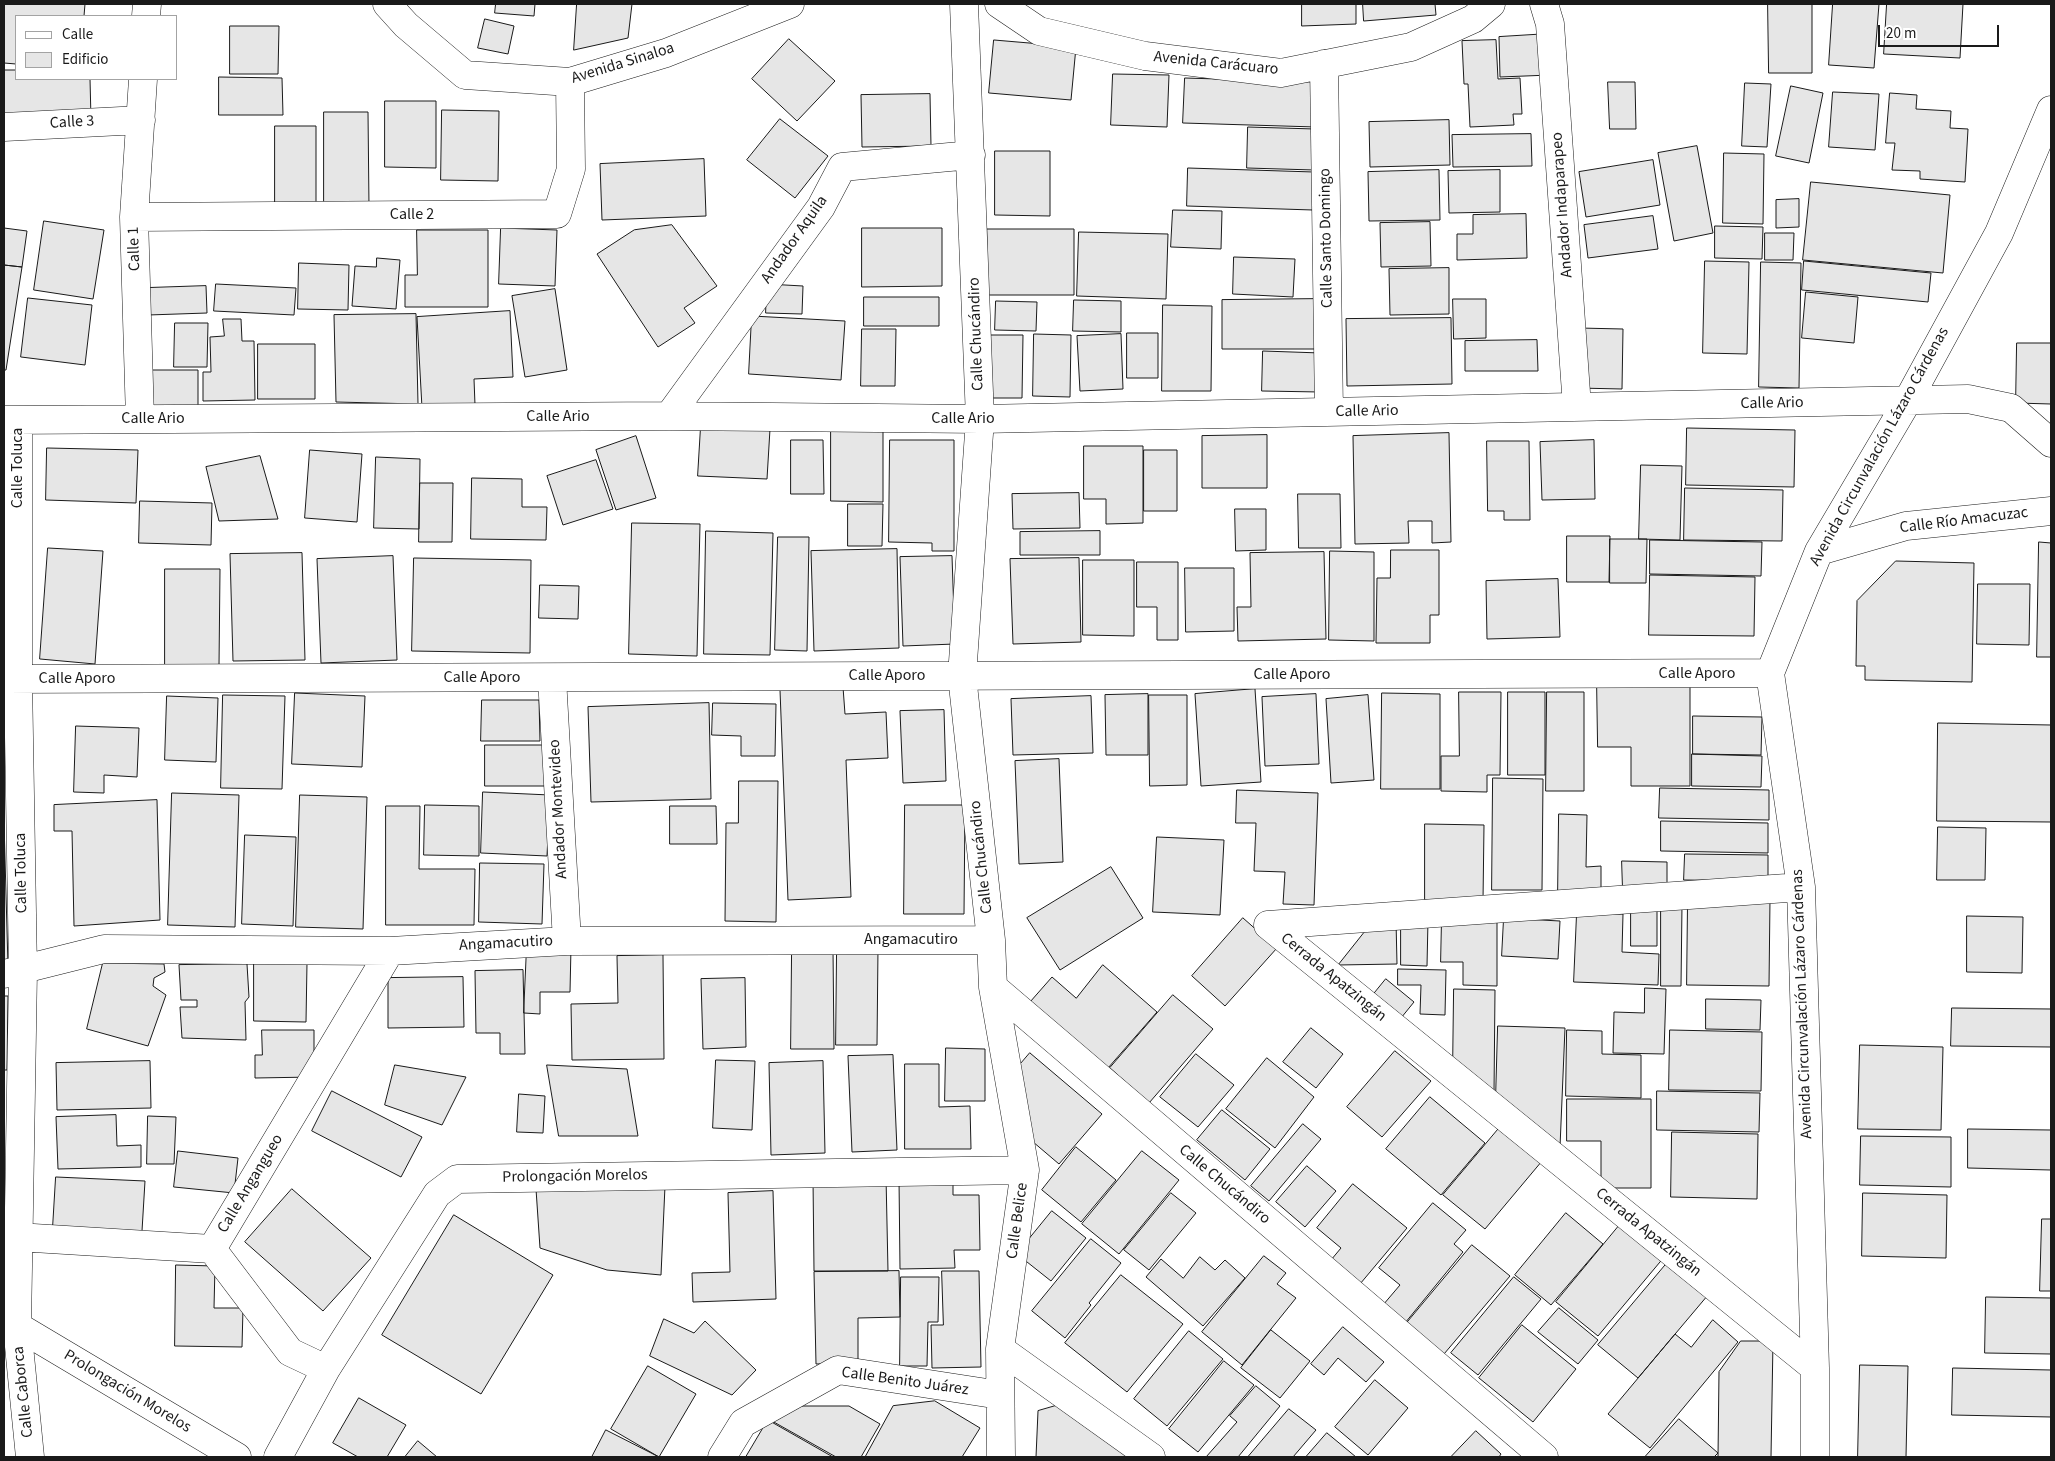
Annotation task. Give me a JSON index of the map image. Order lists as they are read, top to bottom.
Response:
{
  "streets": {
    "street": [
      "Avenida Sinaloa",
      "Avenida Carácuaro",
      "Calle 3",
      "Andador Indaparapeo",
      "Calle 2",
      "Calle Santo Domingo",
      "Andador Aquila",
      "Calle 1",
      "Calle Chucándiro",
      "Calle Ario",
      "Avenida Circunvalación Lázaro Cárdenas",
      "Calle Toluca",
      "Calle Río Amacuzac",
      "Calle Aporo",
      "Andador Montevideo",
      "Angamacutiro",
      "Cerrada Apatzingán",
      "Prolongación Morelos",
      "Calle Angangueo",
      "Calle Belice",
      "Calle Benito Juárez",
      "Calle Caborca"
    ]
  },
  "crossings": [
    ["Avenida Sinaloa", "Calle 2"],
    ["Avenida Carácuaro", "Calle Santo Domingo"],
    ["Calle 3", "Calle 1"],
    ["Andador Indaparapeo", "Calle Ario"],
    ["Calle 2", "Calle 1"],
    ["Calle Santo Domingo", "Calle Ario"],
    ["Andador Aquila", "Calle Chucándiro"],
    ["Andador Aquila", "Calle Ario"],
    ["Calle 1", "Calle Ario"],
    ["Calle Chucándiro", "Calle Ario"],
    ["Calle Chucándiro", "Calle Aporo"],
    ["Calle Chucándiro", "Angamacutiro"],
    ["Calle Chucándiro", "Calle Belice"],
    ["Calle Ario", "Avenida Circunvalación Lázaro Cárdenas"],
    ["Calle Ario", "Calle Toluca"],
    ["Avenida Circunvalación Lázaro Cárdenas", "Calle Río Amacuzac"],
    ["Avenida Circunvalación Lázaro Cárdenas", "Calle Aporo"],
    ["Avenida Circunvalación Lázaro Cárdenas", "Cerrada Apatzingán"],
    ["Calle Toluca", "Calle Aporo"],
    ["Calle Toluca", "Angamacutiro"],
    ["Calle Toluca", "Prolongación Morelos"],
    ["Calle Toluca", "Calle Angangueo"],
    ["Calle Toluca", "Calle Caborca"],
    ["Calle Aporo", "Andador Montevideo"],
    ["Andador Montevideo", "Angamacutiro"],
    ["Angamacutiro", "Calle Angangueo"],
    ["Prolongación Morelos", "Calle Belice"],
    ["Prolongación Morelos", "Calle Caborca"],
    ["Calle Belice", "Calle Benito Juárez"]
  ],
  "legend": ["Calle", "Edificio"],
  "scale_bar": "20 m"
}
